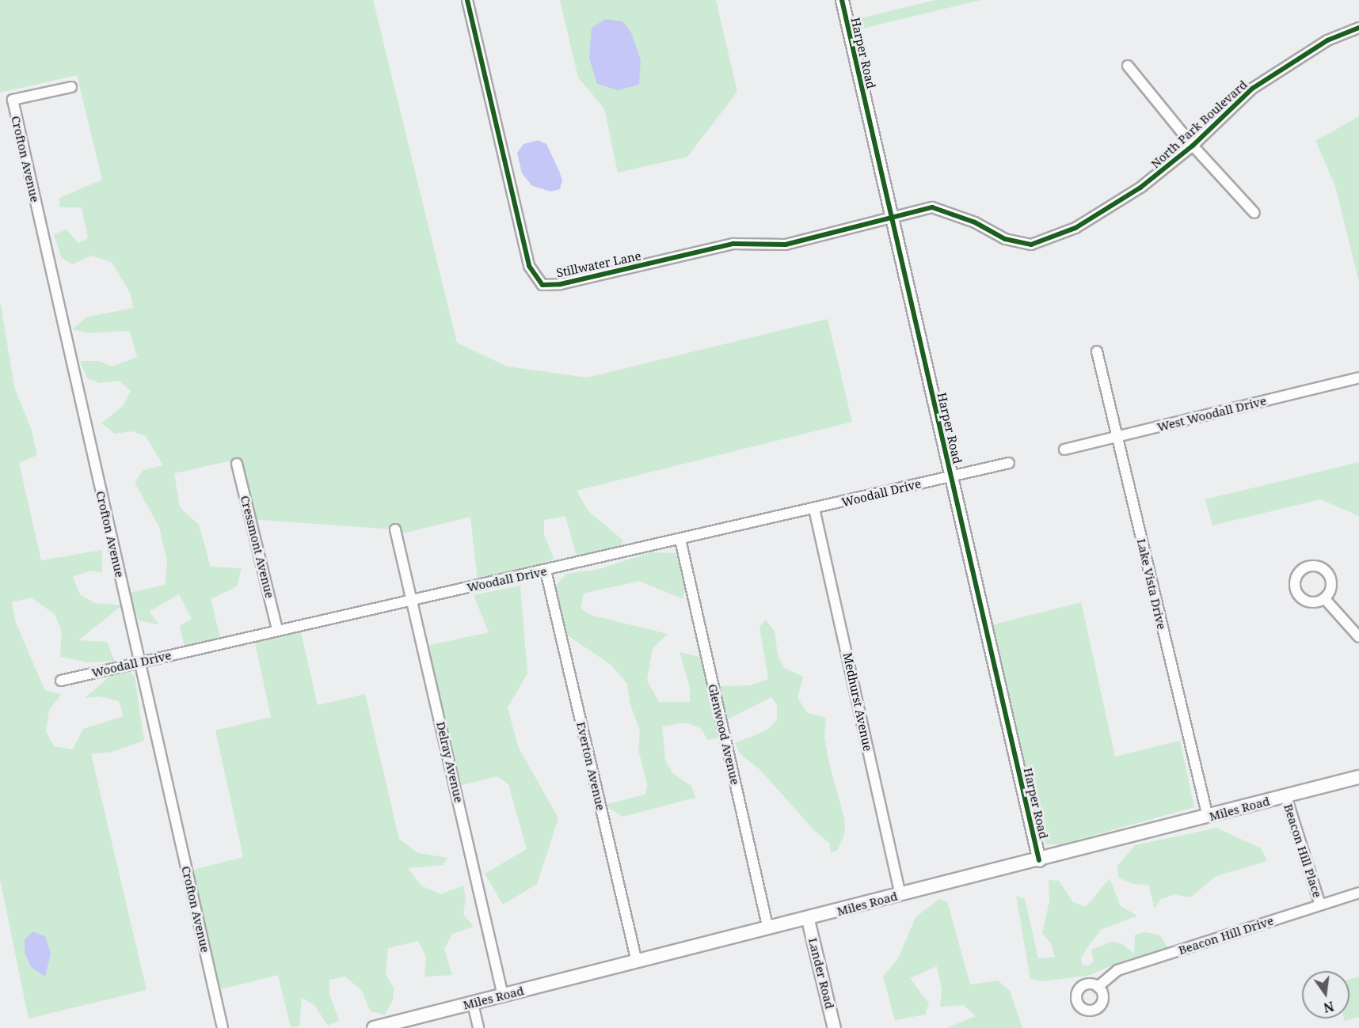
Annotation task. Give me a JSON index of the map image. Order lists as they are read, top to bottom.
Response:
{
  "streets": {
    "main road": ["Miles Road"],
    "street": [
      "Harper Road",
      "North Park Boulevard",
      "Crofton Avenue",
      "Stillwater Lane",
      "West Woodall Drive",
      "Woodall Drive",
      "Cressmont Avenue",
      "Lake Vista Drive",
      "Medhurst Avenue",
      "Glenwood Avenue",
      "Delray Avenue",
      "Everton Avenue",
      "Beacon Hill Place",
      "Beacon Hill Drive",
      "Lander Road"
    ]
  },
  "crossings": [
    ["Harper Road", "North Park Boulevard"],
    ["Harper Road", "Stillwater Lane"],
    ["Harper Road", "Woodall Drive"],
    ["Harper Road", "Miles Road"],
    ["North Park Boulevard", "Stillwater Lane"],
    ["Crofton Avenue", "Woodall Drive"],
    ["West Woodall Drive", "Lake Vista Drive"],
    ["Woodall Drive", "Cressmont Avenue"],
    ["Woodall Drive", "Medhurst Avenue"],
    ["Woodall Drive", "Glenwood Avenue"],
    ["Woodall Drive", "Delray Avenue"],
    ["Woodall Drive", "Everton Avenue"],
    ["Lake Vista Drive", "Miles Road"],
    ["Medhurst Avenue", "Miles Road"],
    ["Glenwood Avenue", "Miles Road"],
    ["Delray Avenue", "Miles Road"],
    ["Everton Avenue", "Miles Road"],
    ["Miles Road", "Beacon Hill Place"],
    ["Miles Road", "Lander Road"],
    ["Beacon Hill Place", "Beacon Hill Drive"]
  ],
  "north": "bottom"
}
